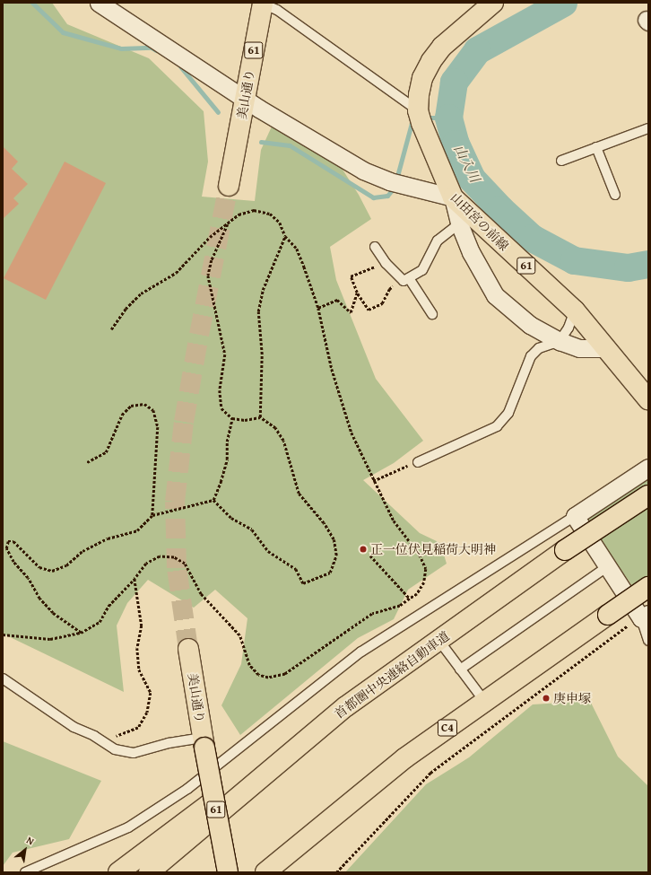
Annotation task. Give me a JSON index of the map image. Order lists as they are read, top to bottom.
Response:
{
  "streets": {
    "main road": [
      "61",
      "美山通り",
      "山田宮の前線",
      "首都圏中央連絡自動車道",
      "C4"
    ]
  },
  "crossings": [
    ["61", "美山通り"],
    ["61", "山田宮の前線"]
  ],
  "water": ["山入川"],
  "places": ["正一位伏見稲荷大明神", "庚申塚"],
  "north": "top right"
}
